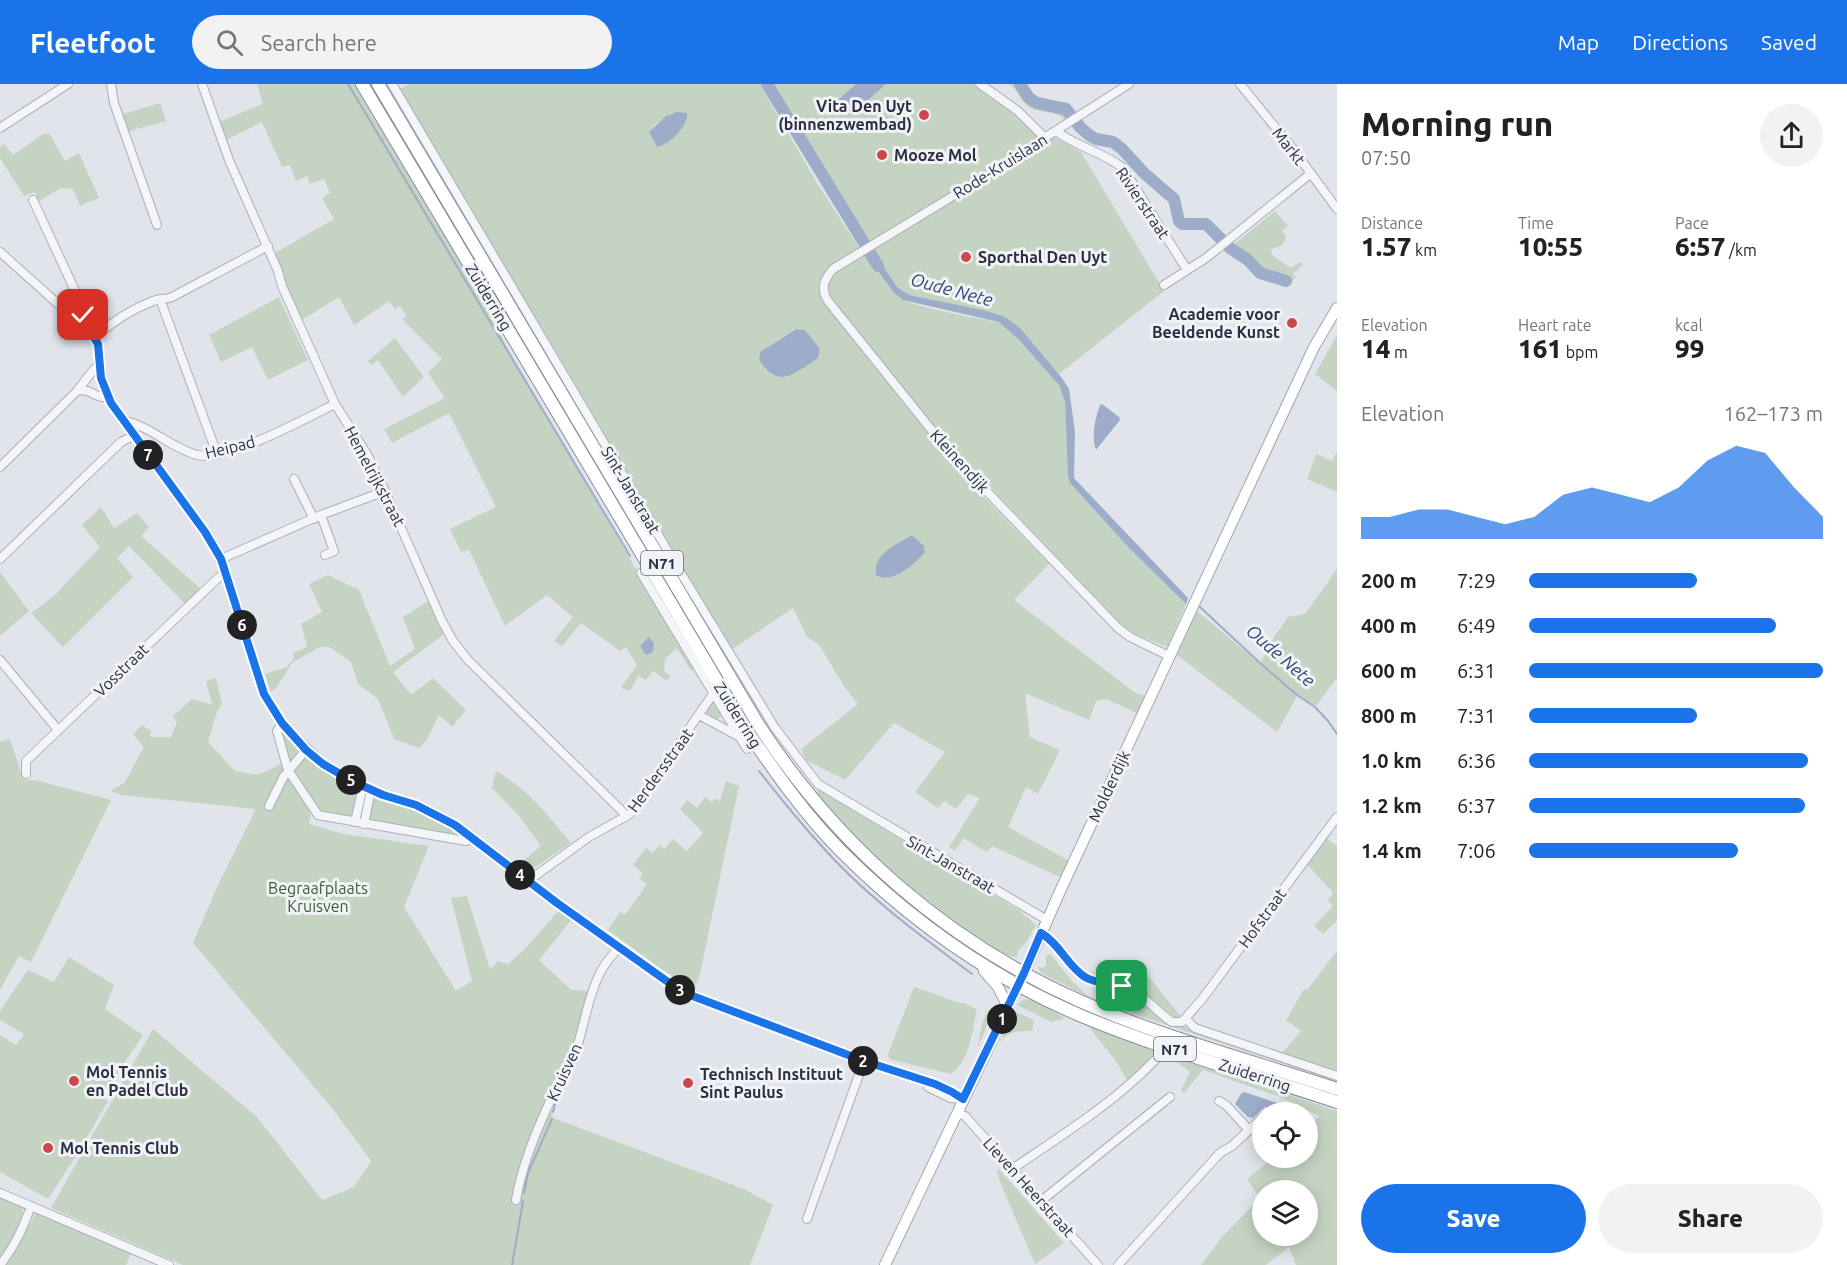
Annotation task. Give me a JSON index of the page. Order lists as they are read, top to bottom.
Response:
{
  "streets": {
    "highway": ["Zuiderring", "N71"],
    "main road": ["Molderdijk"],
    "street": [
      "Markt",
      "Rode-Kruislaan",
      "Rivierstraat",
      "Heipad",
      "Kleinendijk",
      "Hemelrijkstraat",
      "Sint-Janstraat",
      "Vosstraat",
      "Herdersstraat",
      "Hofstraat",
      "Kruisven",
      "Lieven Heerstraat"
    ]
  },
  "crossings": [
    ["Rode-Kruislaan", "Rivierstraat"],
    ["Rode-Kruislaan", "Kleinendijk"],
    ["Zuiderring", "Molderdijk"],
    ["Heipad", "Hemelrijkstraat"],
    ["Kleinendijk", "Molderdijk"],
    ["Hemelrijkstraat", "Herdersstraat"],
    ["Sint-Janstraat", "Molderdijk"],
    ["Molderdijk", "Lieven Heerstraat"]
  ],
  "water": ["Oude Nete"],
  "parks": ["Begraafplaats Kruisven"],
  "places": [
    "Vita Den Uyt (binnenzwembad)",
    "Mooze Mol",
    "Sporthal Den Uyt",
    "Academie voor Beeldende Kunst",
    "Mol Tennis en Padel Club",
    "Technisch Instituut Sint Paulus",
    "Mol Tennis Club"
  ],
  "page": {
    "header": "Fleetfoot",
    "search": "Search here",
    "nav": ["Map", "Directions", "Saved"],
    "heading": ["Morning run", "07:50"],
    "stats": [
      ["Distance", "1.57 km"],
      ["Time", "10:55"],
      ["Pace", "6:57 /km"],
      ["Elevation", "14 m"],
      ["Heart rate", "161 bpm"],
      ["kcal", "99"]
    ],
    "chart": ["Elevation", "162–173 m"],
    "pins": [
      "7",
      "6",
      "5",
      "4",
      "3",
      "1",
      "2"
    ],
    "list": [
      {
        "name": "200 m",
        "note": "7:29"
      },
      {
        "name": "400 m",
        "note": "6:49"
      },
      {
        "name": "600 m",
        "note": "6:31"
      },
      {
        "name": "800 m",
        "note": "7:31"
      },
      {
        "name": "1.0 km",
        "note": "6:36"
      },
      {
        "name": "1.2 km",
        "note": "6:37"
      },
      {
        "name": "1.4 km",
        "note": "7:06"
      }
    ],
    "buttons": ["Save", "Share"]
  }
}
